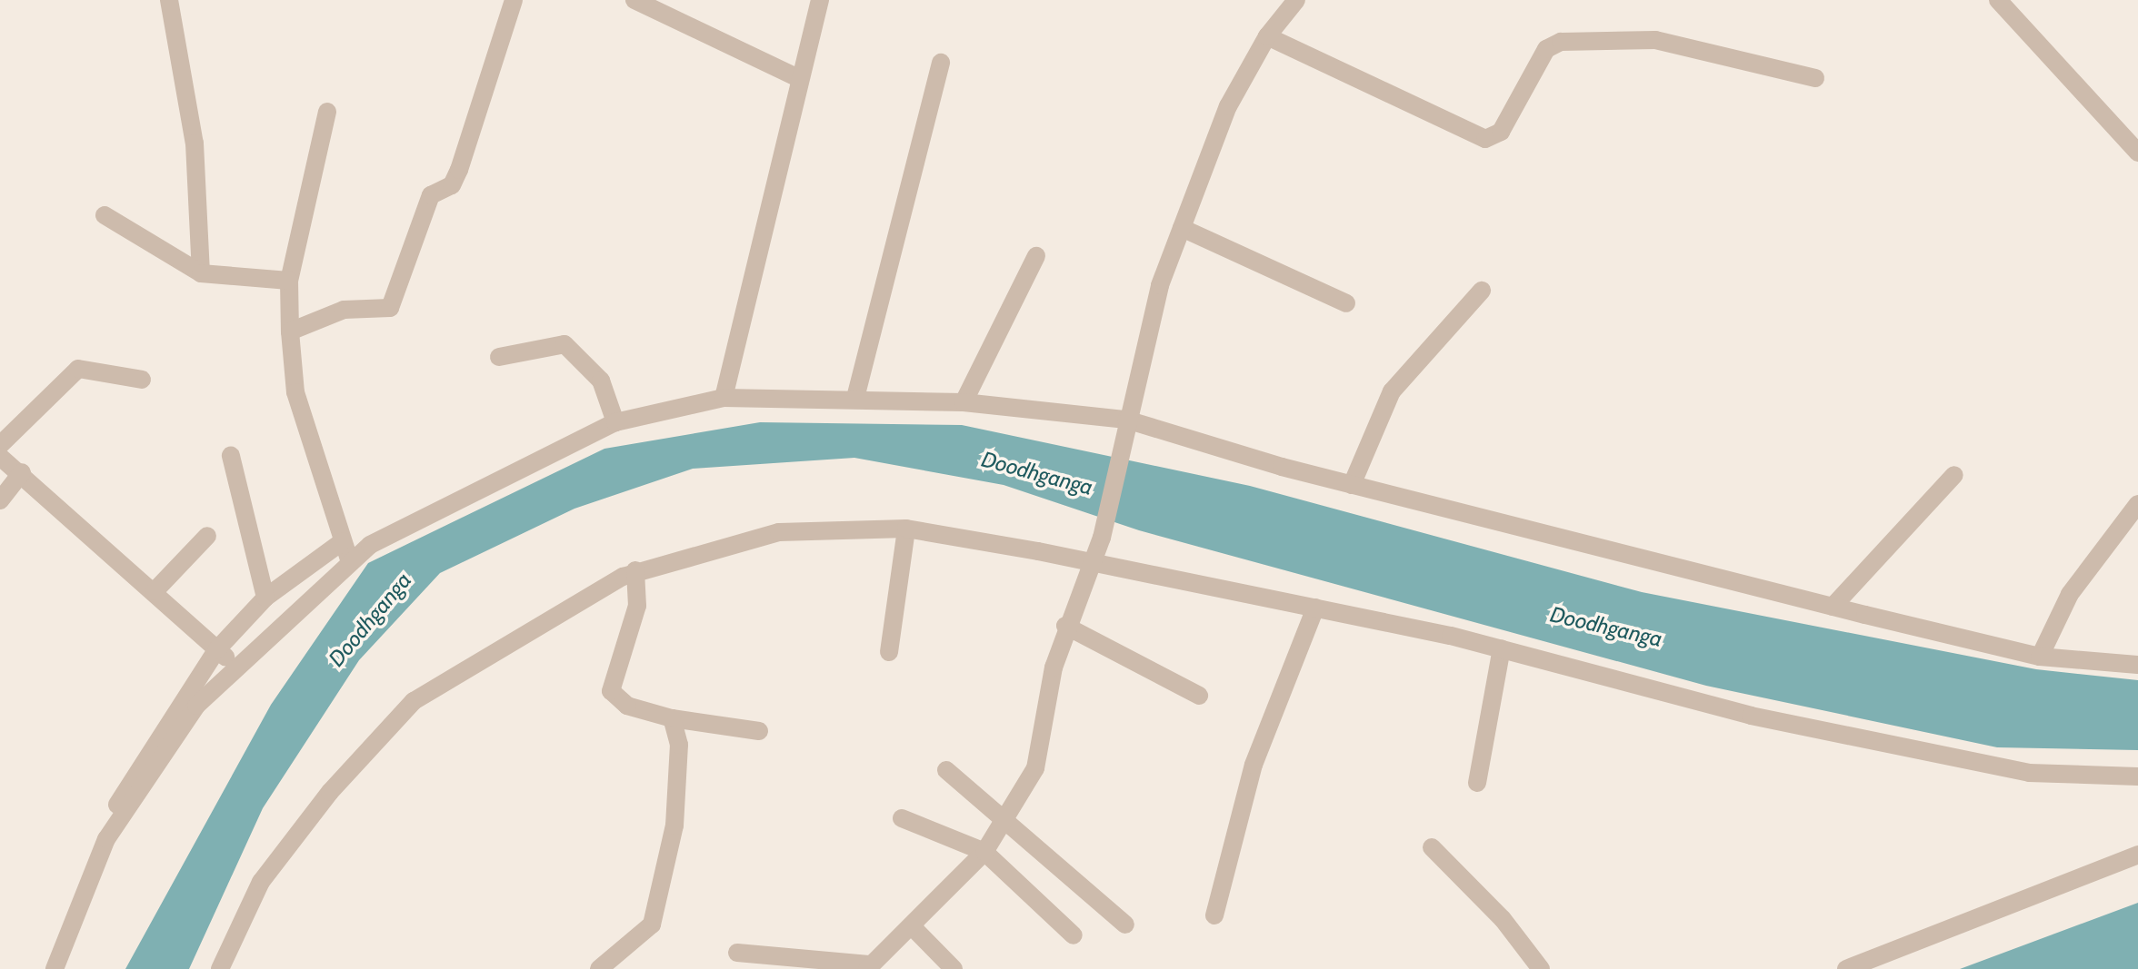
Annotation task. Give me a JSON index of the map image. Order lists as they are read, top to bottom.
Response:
{
  "water": ["Doodhganga"]
}
